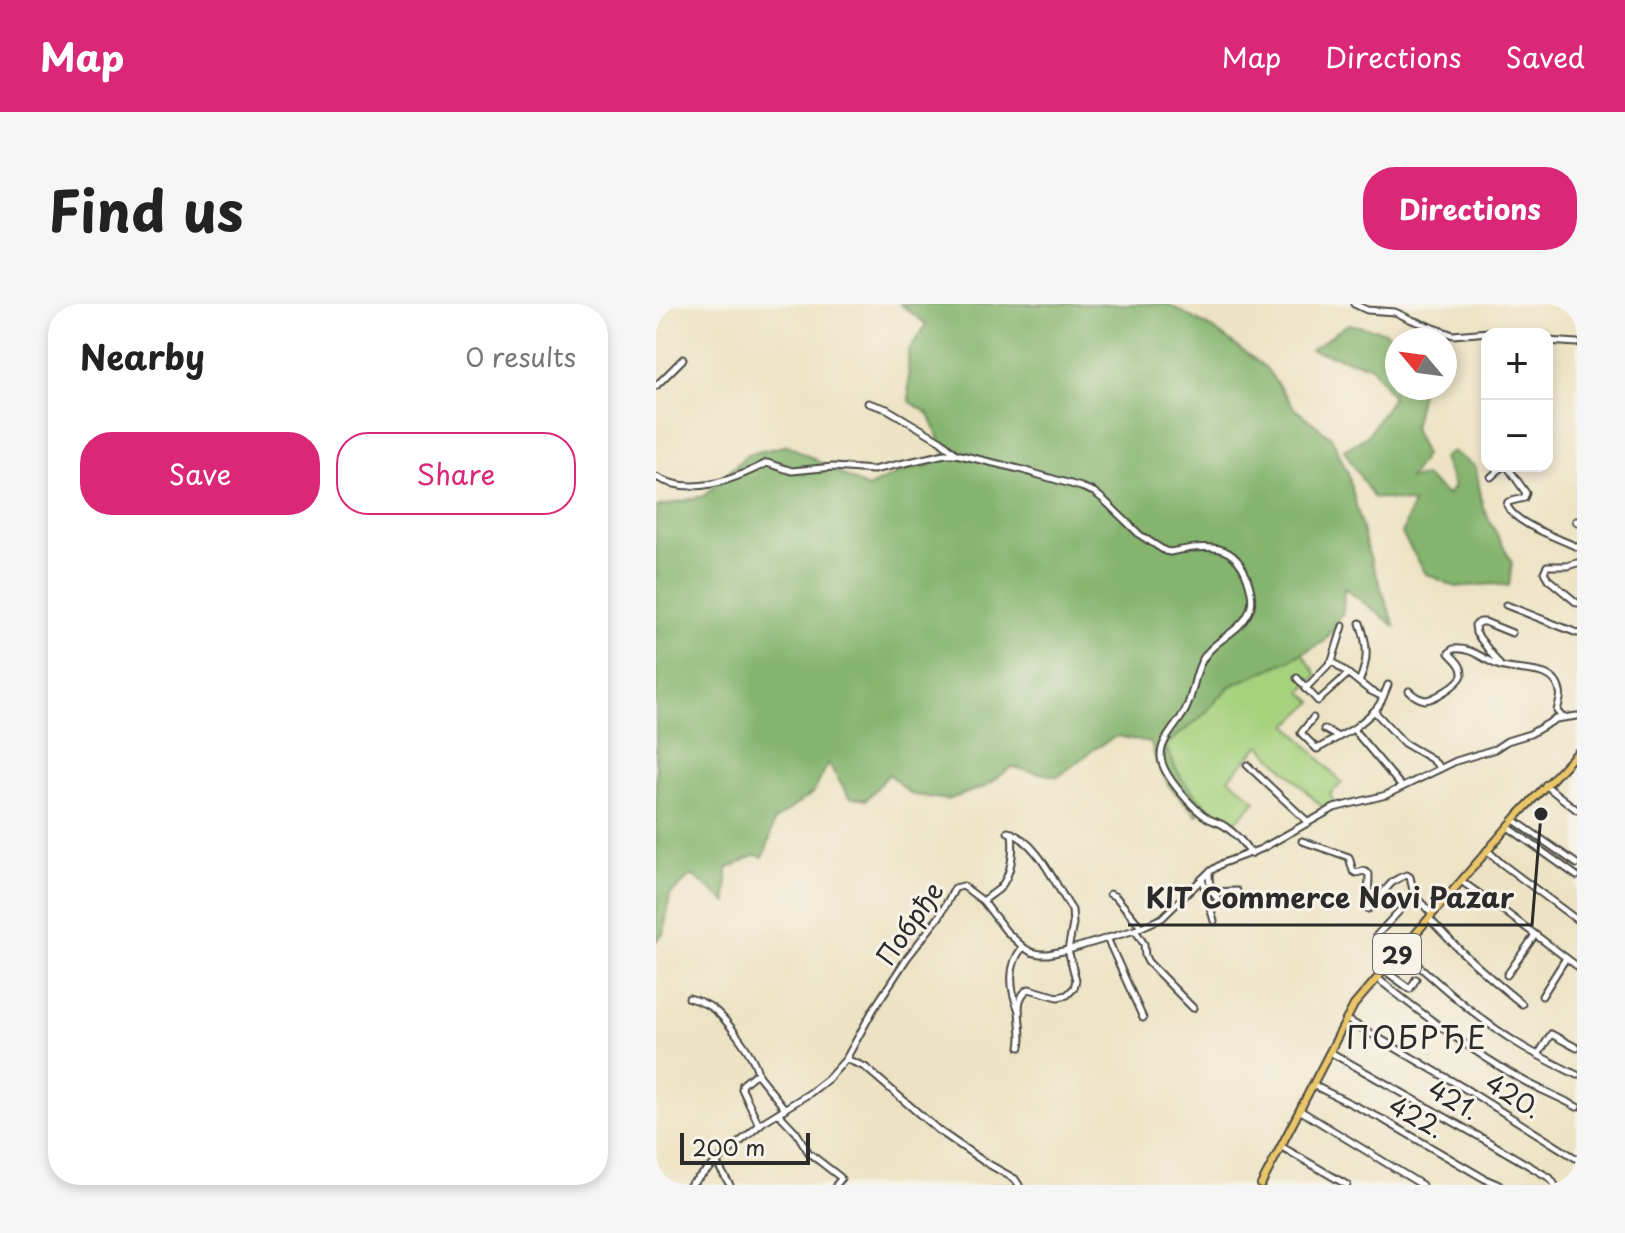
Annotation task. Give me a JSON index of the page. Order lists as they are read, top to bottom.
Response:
{
  "streets": {
    "main road": ["29"],
    "street": [
      "Побрђе",
      "420.",
      "421.",
      "422."
    ]
  },
  "crossings": [
    ["29", "420."],
    ["29", "421."],
    ["29", "422."]
  ],
  "districts": ["ПОБРЂЕ"],
  "places": ["KIT Commerce Novi Pazar"],
  "scale_bar": "200 m",
  "north": "top left",
  "page": {
    "header": "Map",
    "nav": ["Map", "Directions", "Saved"],
    "title": "Find us",
    "buttons": [
      "Directions",
      ["Save", "Share"]
    ],
    "heading": ["Nearby", "0 results"],
    "map_buttons": ["+", "−"],
    "scale": "200 m"
  }
}
